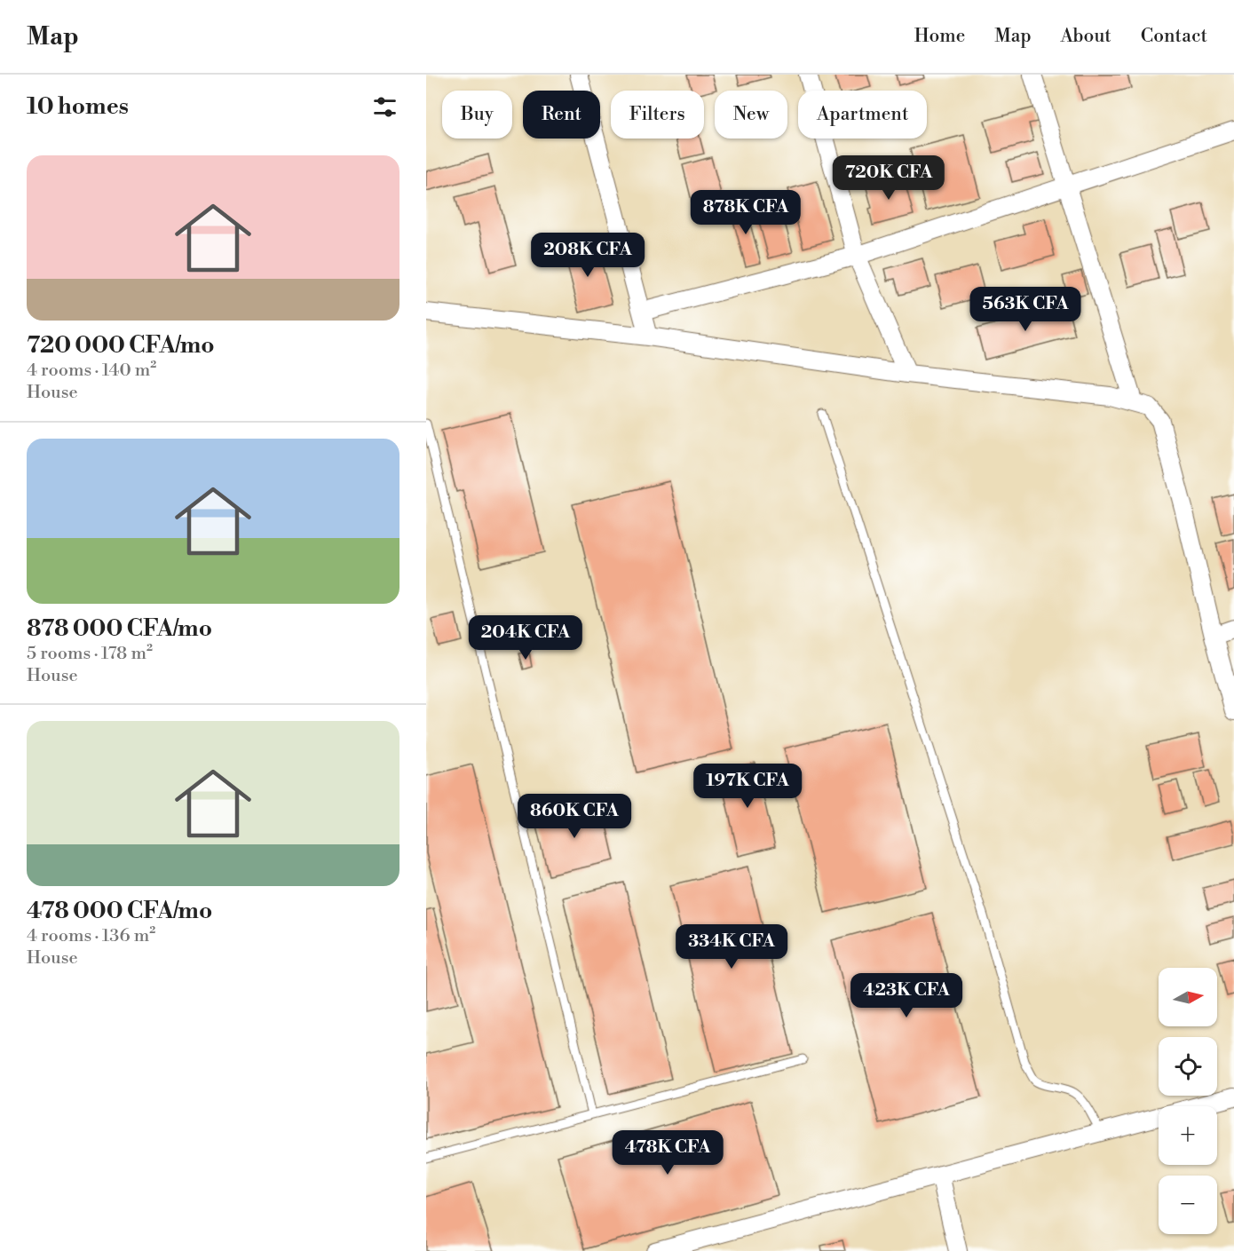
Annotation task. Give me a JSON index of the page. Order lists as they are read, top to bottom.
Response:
{
  "north": "right",
  "page": {
    "header": "Map",
    "nav": [
      "Home",
      "Map",
      "About",
      "Contact"
    ],
    "heading": "10 homes",
    "chip": [
      "Buy",
      "Rent",
      "Filters",
      "New",
      "Apartment"
    ],
    "list": [
      {
        "name": "720 000 CFA/mo",
        "note": "4 rooms · 140 m² · House"
      },
      {
        "name": "878 000 CFA/mo",
        "note": "5 rooms · 178 m² · House"
      },
      {
        "name": "478 000 CFA/mo",
        "note": "4 rooms · 136 m² · House"
      }
    ],
    "price": [
      "720K CFA",
      "878K CFA",
      "208K CFA",
      "563K CFA",
      "204K CFA",
      "197K CFA",
      "860K CFA",
      "334K CFA",
      "423K CFA",
      "478K CFA"
    ],
    "map_buttons": ["+", "−"]
  }
}
